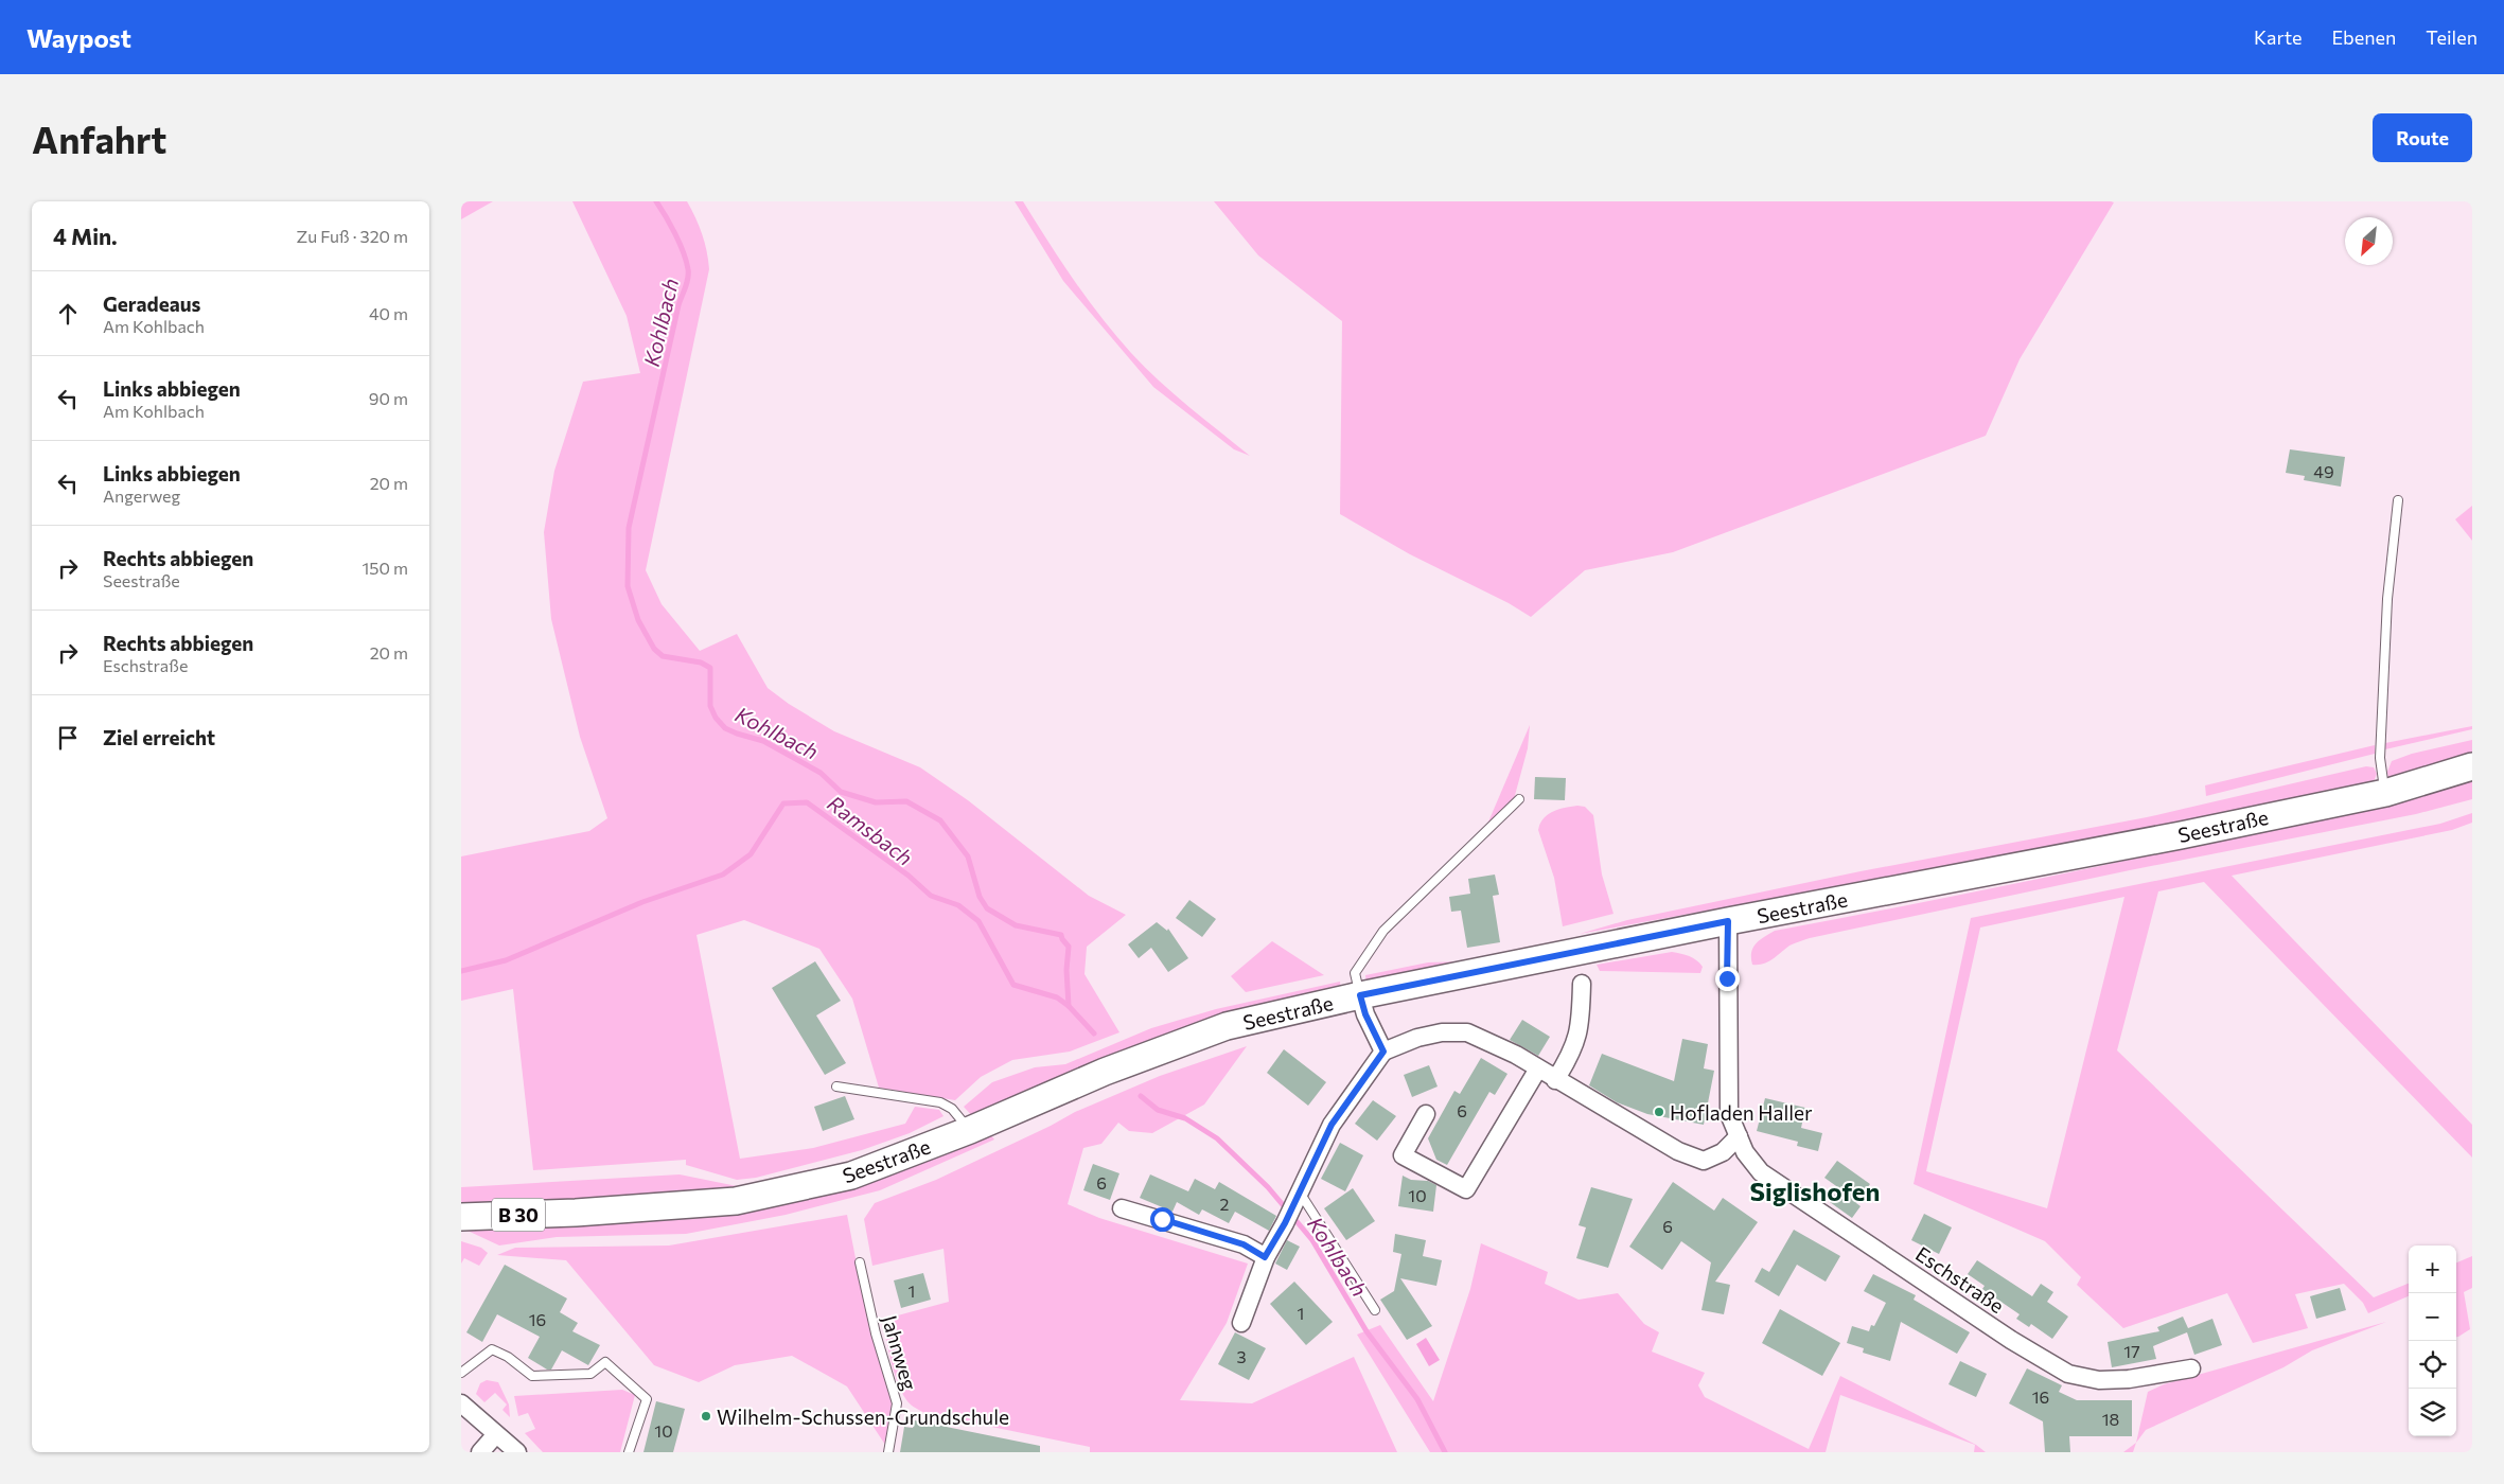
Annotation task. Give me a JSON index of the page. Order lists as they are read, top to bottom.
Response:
{
  "streets": {
    "main road": ["Seestraße", "B 30"],
    "street": ["Eschstraße"],
    "lane": ["Jahnweg"]
  },
  "crossings": [
    ["Seestraße", "Eschstraße"]
  ],
  "districts": ["Siglishofen"],
  "water": ["Kohlbach", "Ramsbach"],
  "places": ["Hofladen Haller", "Wilhelm-Schussen-Grundschule"],
  "house_numbers": [
    "49",
    "6",
    "6",
    "10",
    "2",
    "6",
    "1",
    "1",
    "16",
    "17",
    "3",
    "16",
    "18",
    "10"
  ],
  "north": "bottom left",
  "page": {
    "header": "Waypost",
    "nav": ["Karte", "Ebenen", "Teilen"],
    "buttons": "Route",
    "title": "Anfahrt",
    "heading": ["4 Min.", "Zu Fuß · 320 m"],
    "list": [
      ["Geradeaus", "Am Kohlbach", "40 m"],
      ["Links abbiegen", "Am Kohlbach", "90 m"],
      ["Links abbiegen", "Angerweg", "20 m"],
      ["Rechts abbiegen", "Seestraße", "150 m"],
      ["Rechts abbiegen", "Eschstraße", "20 m"],
      "Ziel erreicht"
    ],
    "map_buttons": ["+", "−"]
  }
}
